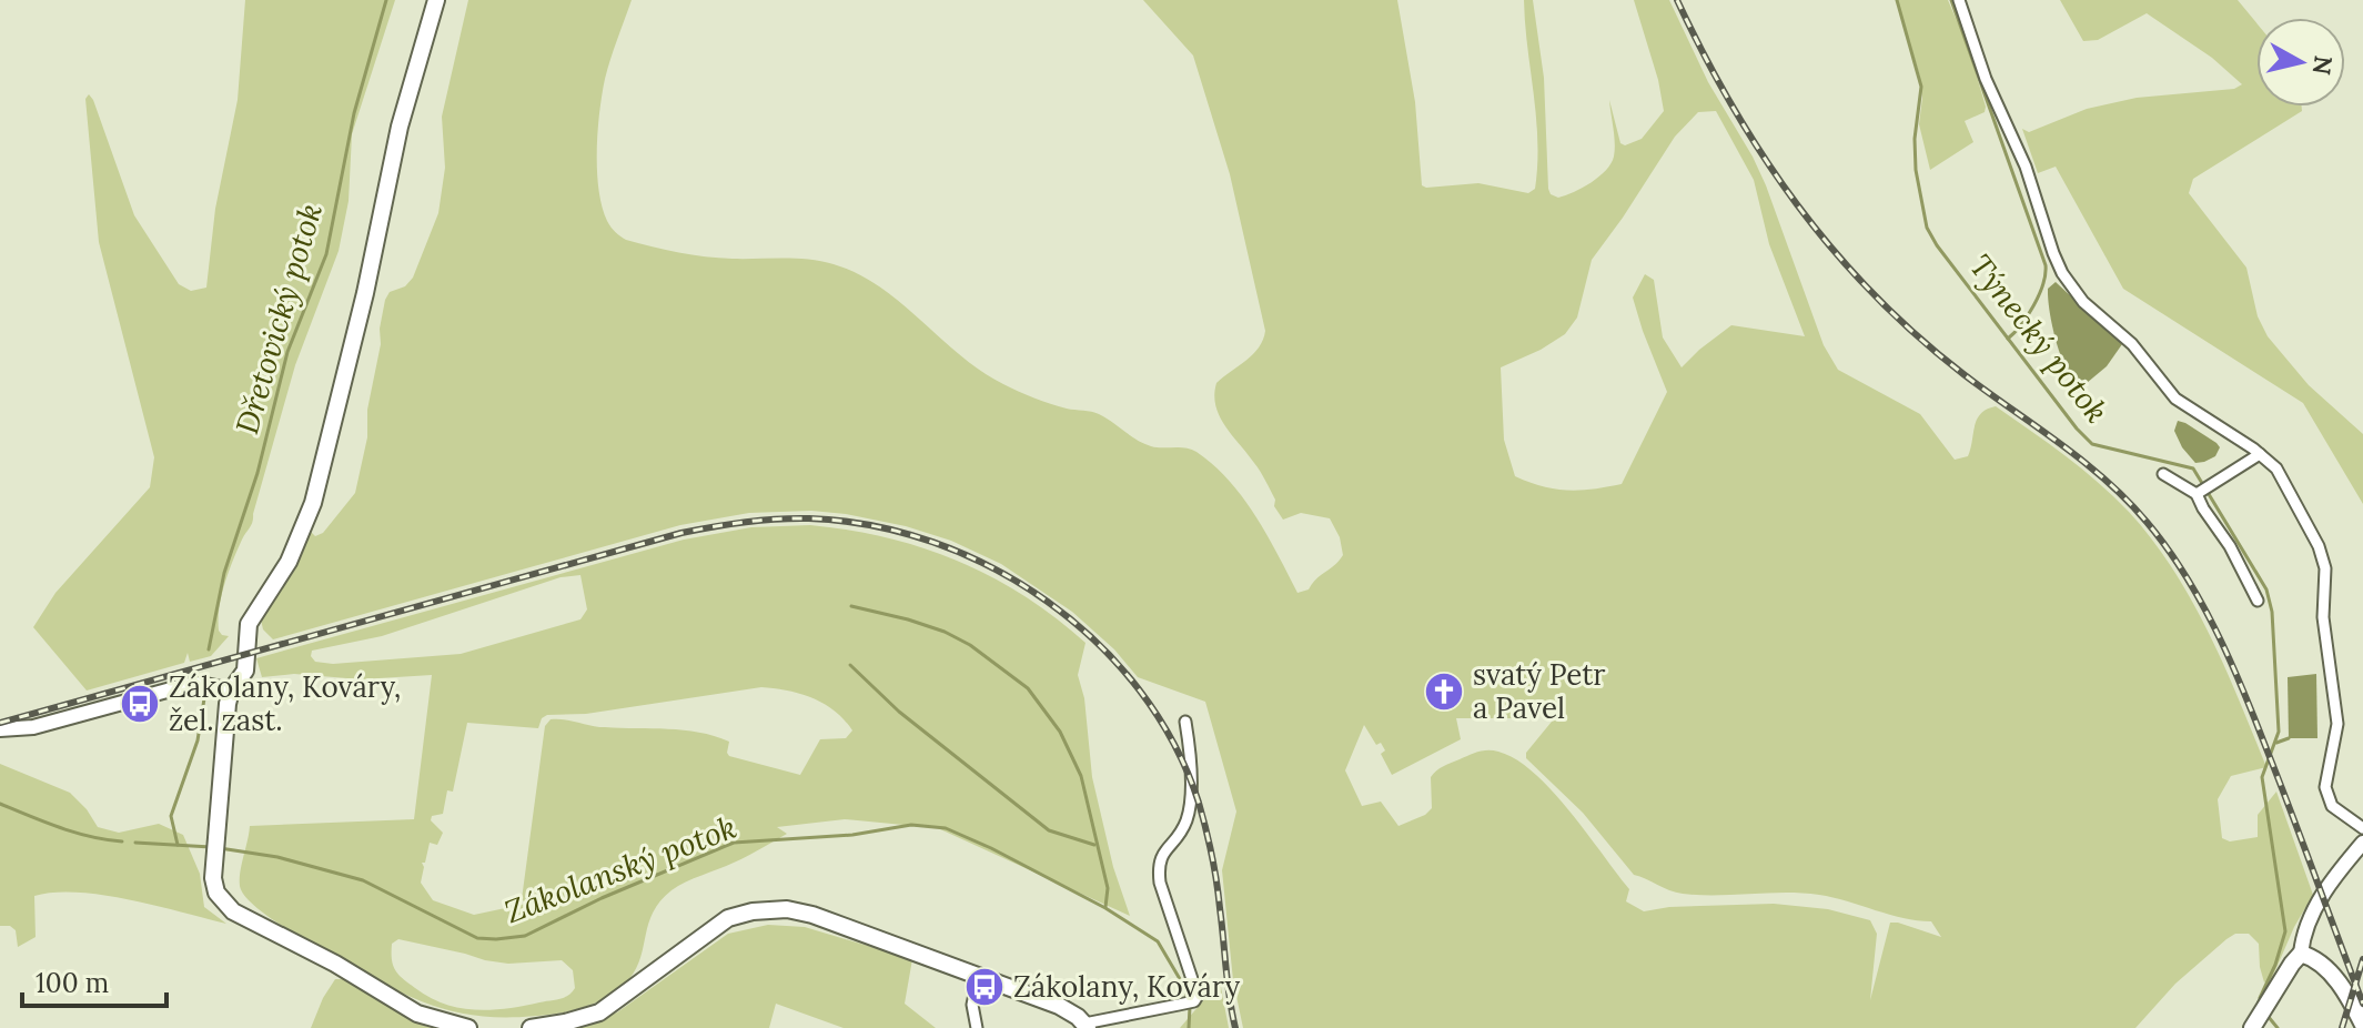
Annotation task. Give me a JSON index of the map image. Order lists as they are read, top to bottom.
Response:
{
  "water": ["Dřetovický potok", "Týnecký potok", "Zákolanský potok"],
  "places": {
    "church": ["svatý Petr a Pavel"],
    "bus stop": ["Zákolany, Kováry, žel. zast.", "Zákolany, Kováry"]
  },
  "scale_bar": "100 m",
  "north": "right"
}
